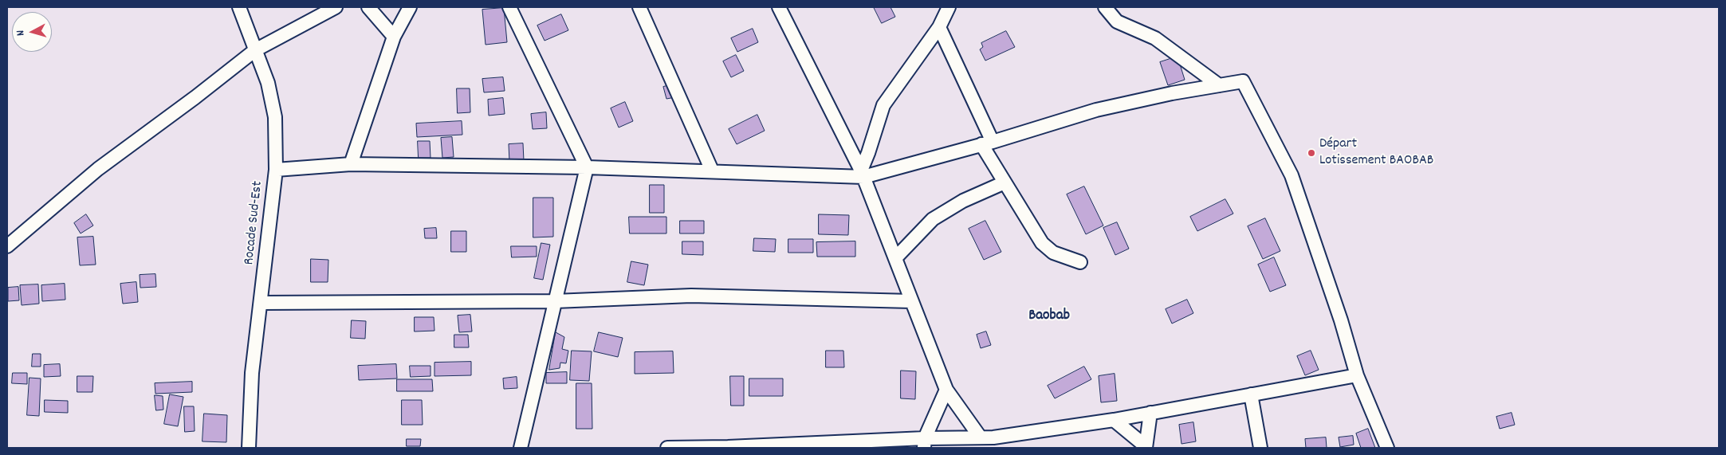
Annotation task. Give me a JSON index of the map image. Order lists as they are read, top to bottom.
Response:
{
  "streets": {
    "street": ["Rocade Sud-Est"]
  },
  "districts": ["Baobab"],
  "places": ["Départ Lotissement BAOBAB"],
  "north": "left"
}
